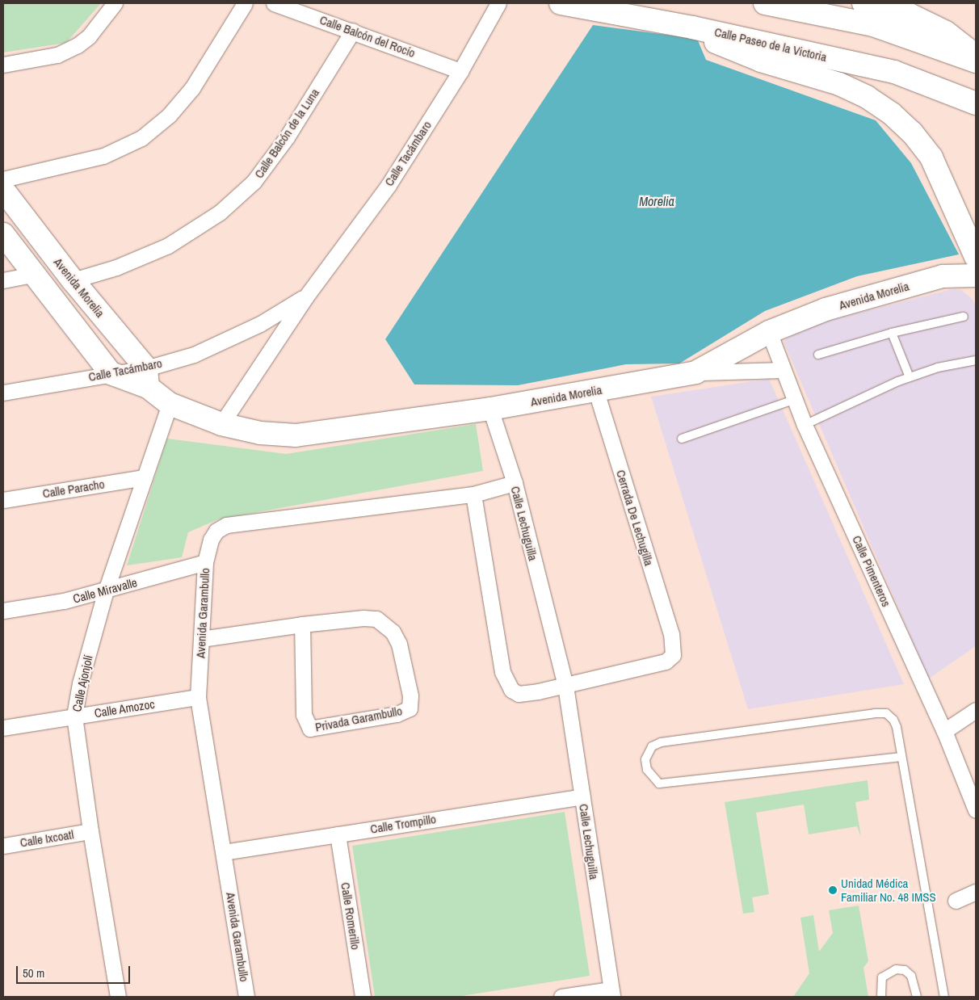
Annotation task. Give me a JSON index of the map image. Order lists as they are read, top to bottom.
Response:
{
  "streets": {
    "main road": ["Calle Paseo de la Victoria", "Avenida Morelia"],
    "street": [
      "Calle Balcón del Rocío",
      "Calle Balcón de la Luna",
      "Calle Tacámbaro",
      "Calle Paracho",
      "Cerrada De Lechugilla",
      "Calle Lechuguilla",
      "Calle Pimenteros",
      "Calle Miravalle",
      "Avenida Garambullo",
      "Calle Ajonjolí",
      "Calle Amozoc",
      "Privada Garambullo",
      "Calle Trompillo",
      "Calle Ixcoatl",
      "Calle Romerillo"
    ]
  },
  "crossings": [
    ["Calle Balcón del Rocío", "Calle Balcón de la Luna"],
    ["Calle Balcón del Rocío", "Calle Tacámbaro"],
    ["Calle Balcón de la Luna", "Avenida Morelia"],
    ["Calle Tacámbaro", "Avenida Morelia"],
    ["Avenida Morelia", "Cerrada De Lechugilla"],
    ["Avenida Morelia", "Calle Lechuguilla"],
    ["Avenida Morelia", "Calle Pimenteros"],
    ["Avenida Morelia", "Calle Ajonjolí"],
    ["Calle Paracho", "Calle Ajonjolí"],
    ["Cerrada De Lechugilla", "Calle Lechuguilla"],
    ["Calle Lechuguilla", "Avenida Garambullo"],
    ["Calle Lechuguilla", "Calle Trompillo"],
    ["Calle Miravalle", "Avenida Garambullo"],
    ["Calle Miravalle", "Calle Ajonjolí"],
    ["Avenida Garambullo", "Calle Amozoc"],
    ["Avenida Garambullo", "Privada Garambullo"],
    ["Avenida Garambullo", "Calle Trompillo"],
    ["Calle Ajonjolí", "Calle Amozoc"],
    ["Calle Ajonjolí", "Calle Ixcoatl"],
    ["Calle Trompillo", "Calle Romerillo"]
  ],
  "water": ["Morelia"],
  "places": ["Unidad Médica Familiar No. 48 IMSS"],
  "scale_bar": "50 m"
}
